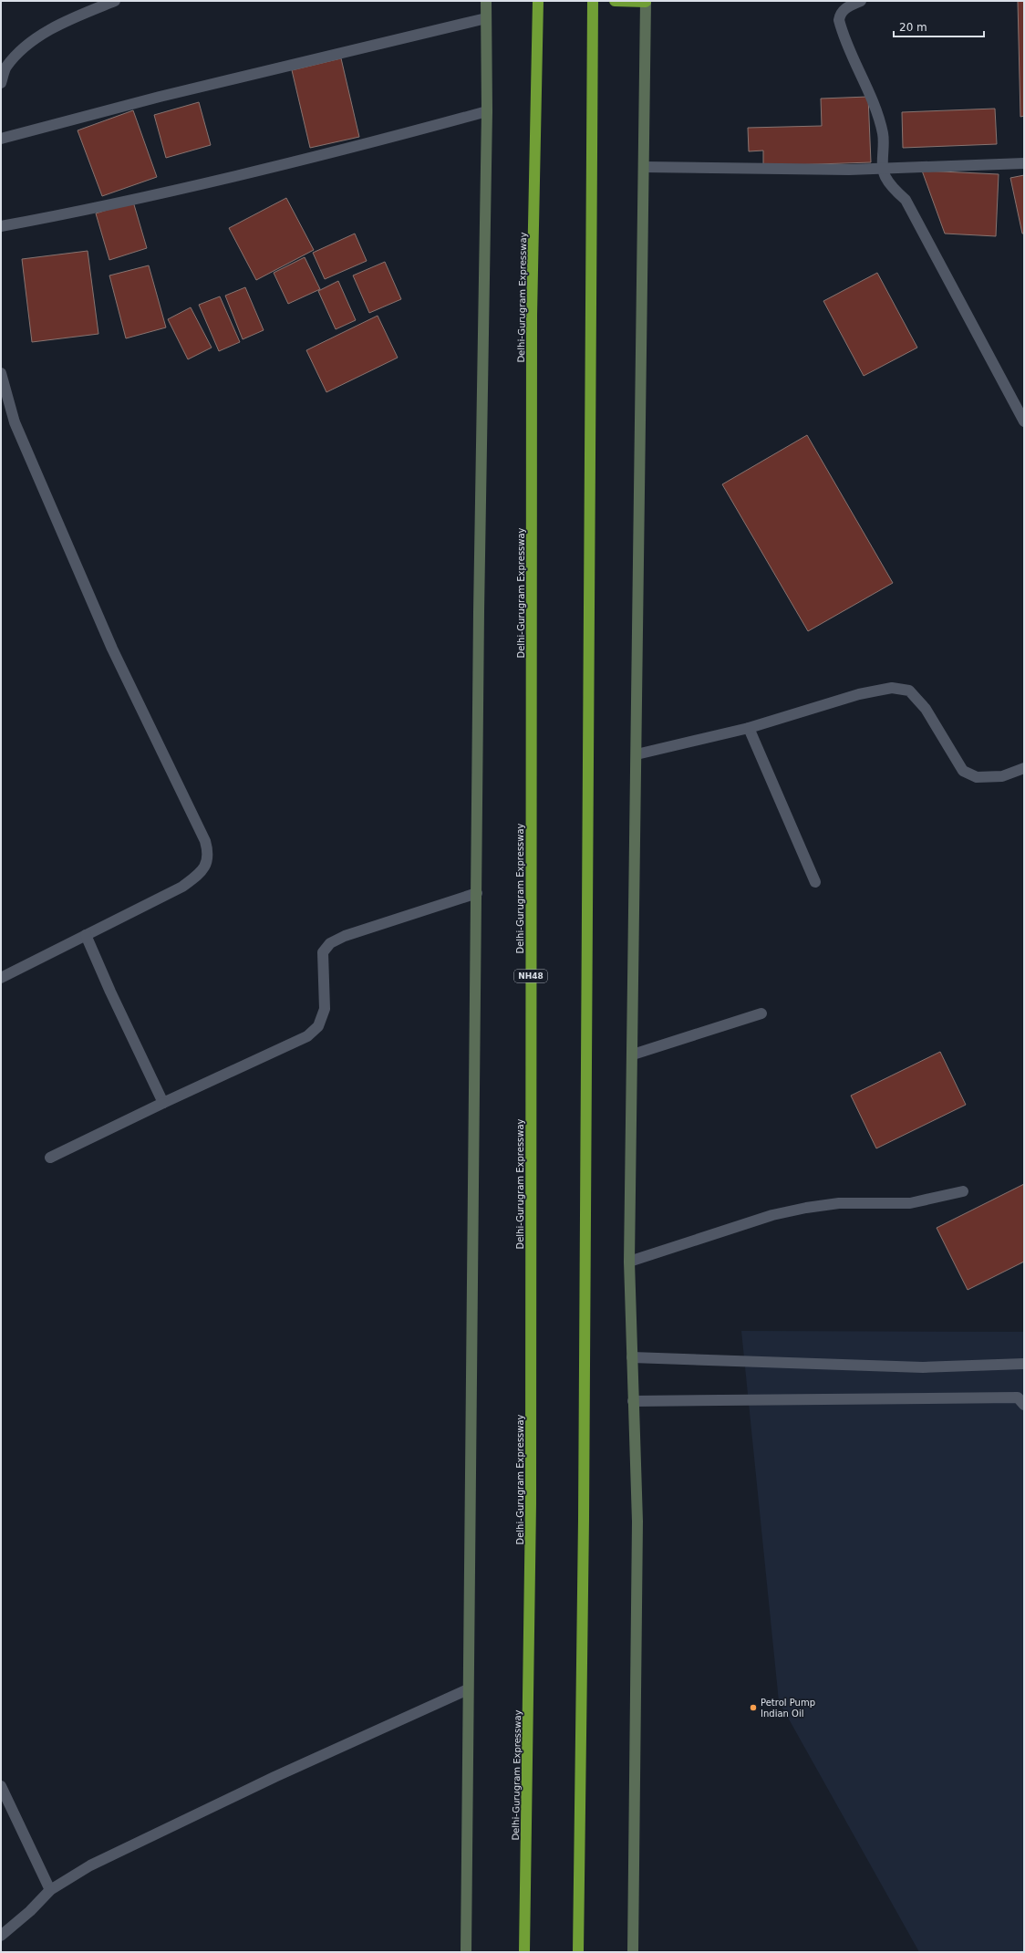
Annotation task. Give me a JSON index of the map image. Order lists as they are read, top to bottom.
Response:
{
  "streets": {
    "highway": ["Delhi-Gurugram Expressway", "NH48"]
  },
  "places": ["Petrol Pump Indian Oil"],
  "scale_bar": "20 m"
}
